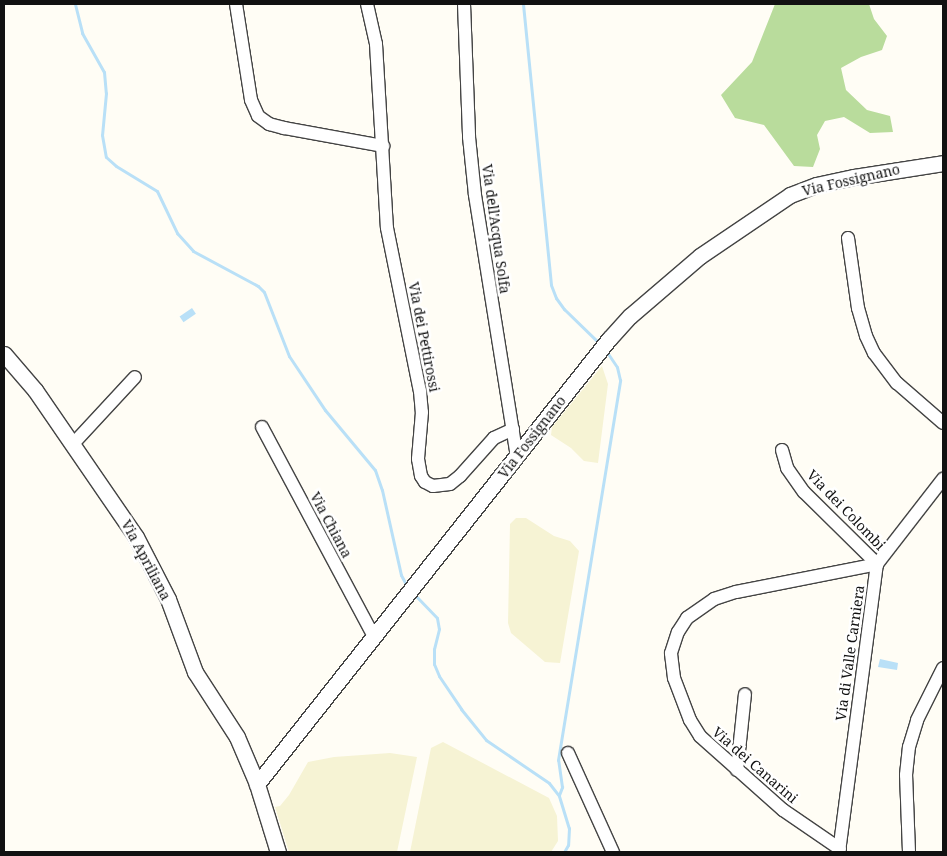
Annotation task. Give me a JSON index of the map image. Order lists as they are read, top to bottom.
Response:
{
  "streets": {
    "street": [
      "Via Fossignano",
      "Via dell'Acqua Solfa",
      "Via dei Pettirossi",
      "Via dei Colombi",
      "Via Chiana",
      "Via Apriliana",
      "Via di Valle Carniera",
      "Via dei Canarini"
    ]
  },
  "crossings": [
    ["Via Fossignano", "Via dell'Acqua Solfa"],
    ["Via Fossignano", "Via Chiana"],
    ["Via Fossignano", "Via Apriliana"],
    ["Via dell'Acqua Solfa", "Via dei Pettirossi"],
    ["Via dei Colombi", "Via di Valle Carniera"],
    ["Via dei Colombi", "Via dei Canarini"],
    ["Via di Valle Carniera", "Via dei Canarini"]
  ]
}
